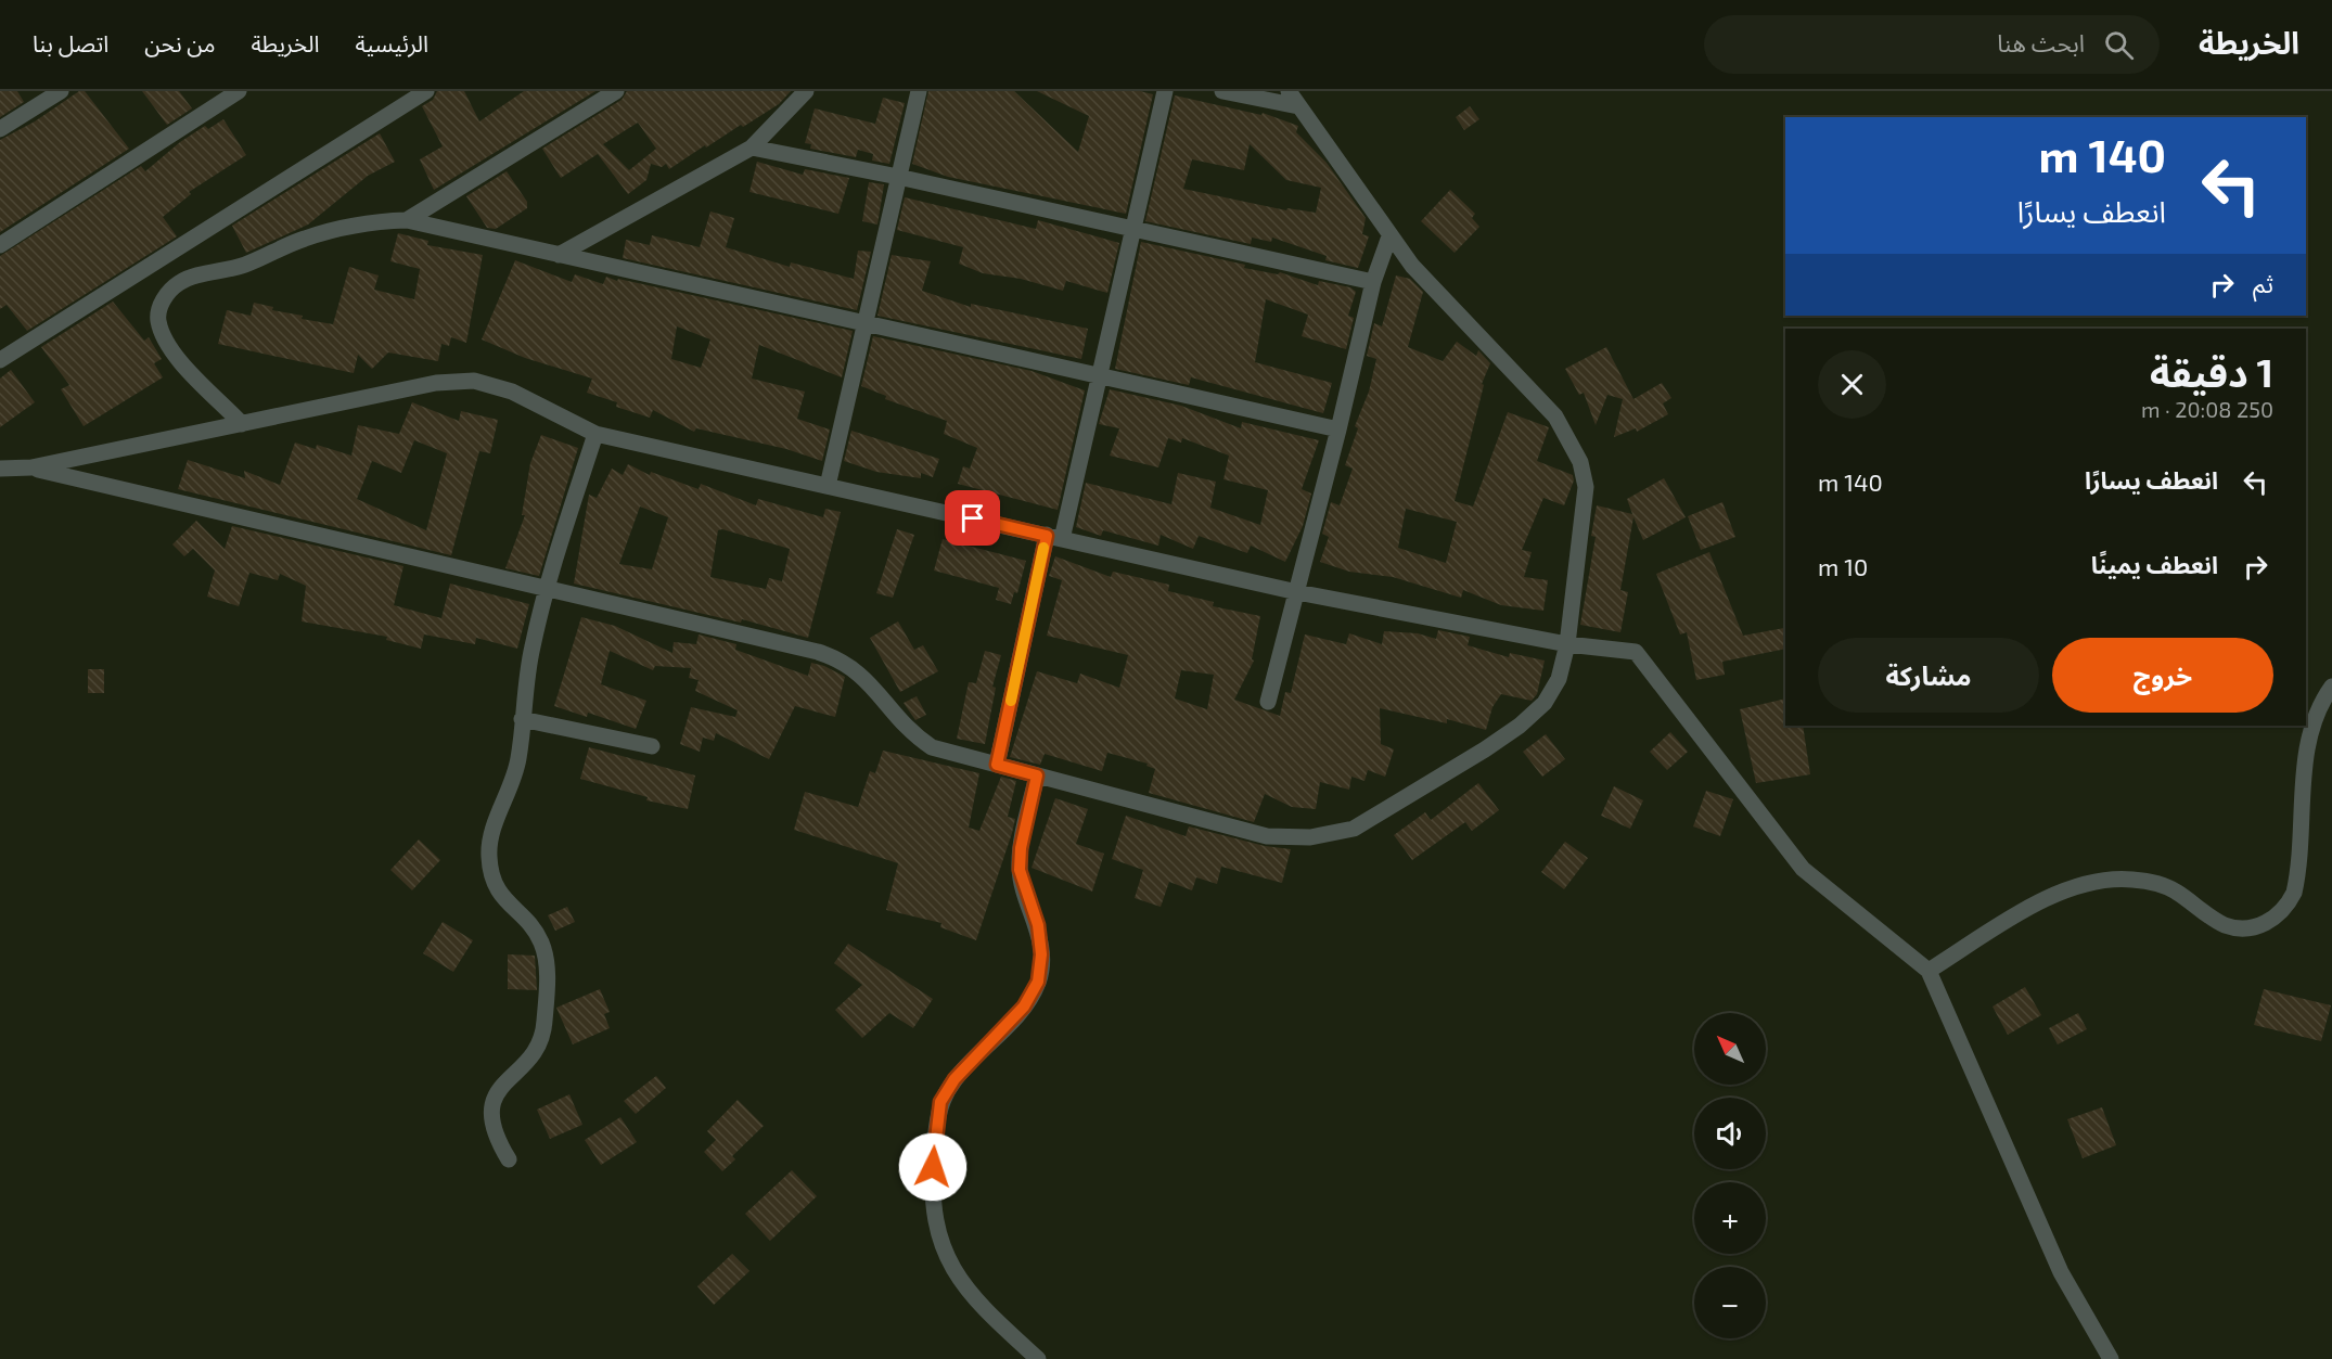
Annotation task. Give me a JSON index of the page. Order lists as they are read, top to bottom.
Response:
{
  "north": "top left",
  "page": {
    "header": "الخريطة",
    "search": "ابحث هنا",
    "nav": [
      "الرئيسية",
      "الخريطة",
      "من نحن",
      "اتصل بنا"
    ],
    "turn": ["140 m", "انعطف يسارًا"],
    "then": "ثم",
    "heading": ["1 دقيقة", "250 m · 20:08"],
    "list": [
      {
        "name": "انعطف يسارًا",
        "value": "140 m"
      },
      {
        "name": "انعطف يمينًا",
        "value": "10 m"
      }
    ],
    "buttons": ["خروج", "مشاركة"],
    "map_buttons": ["+", "−"]
  }
}
